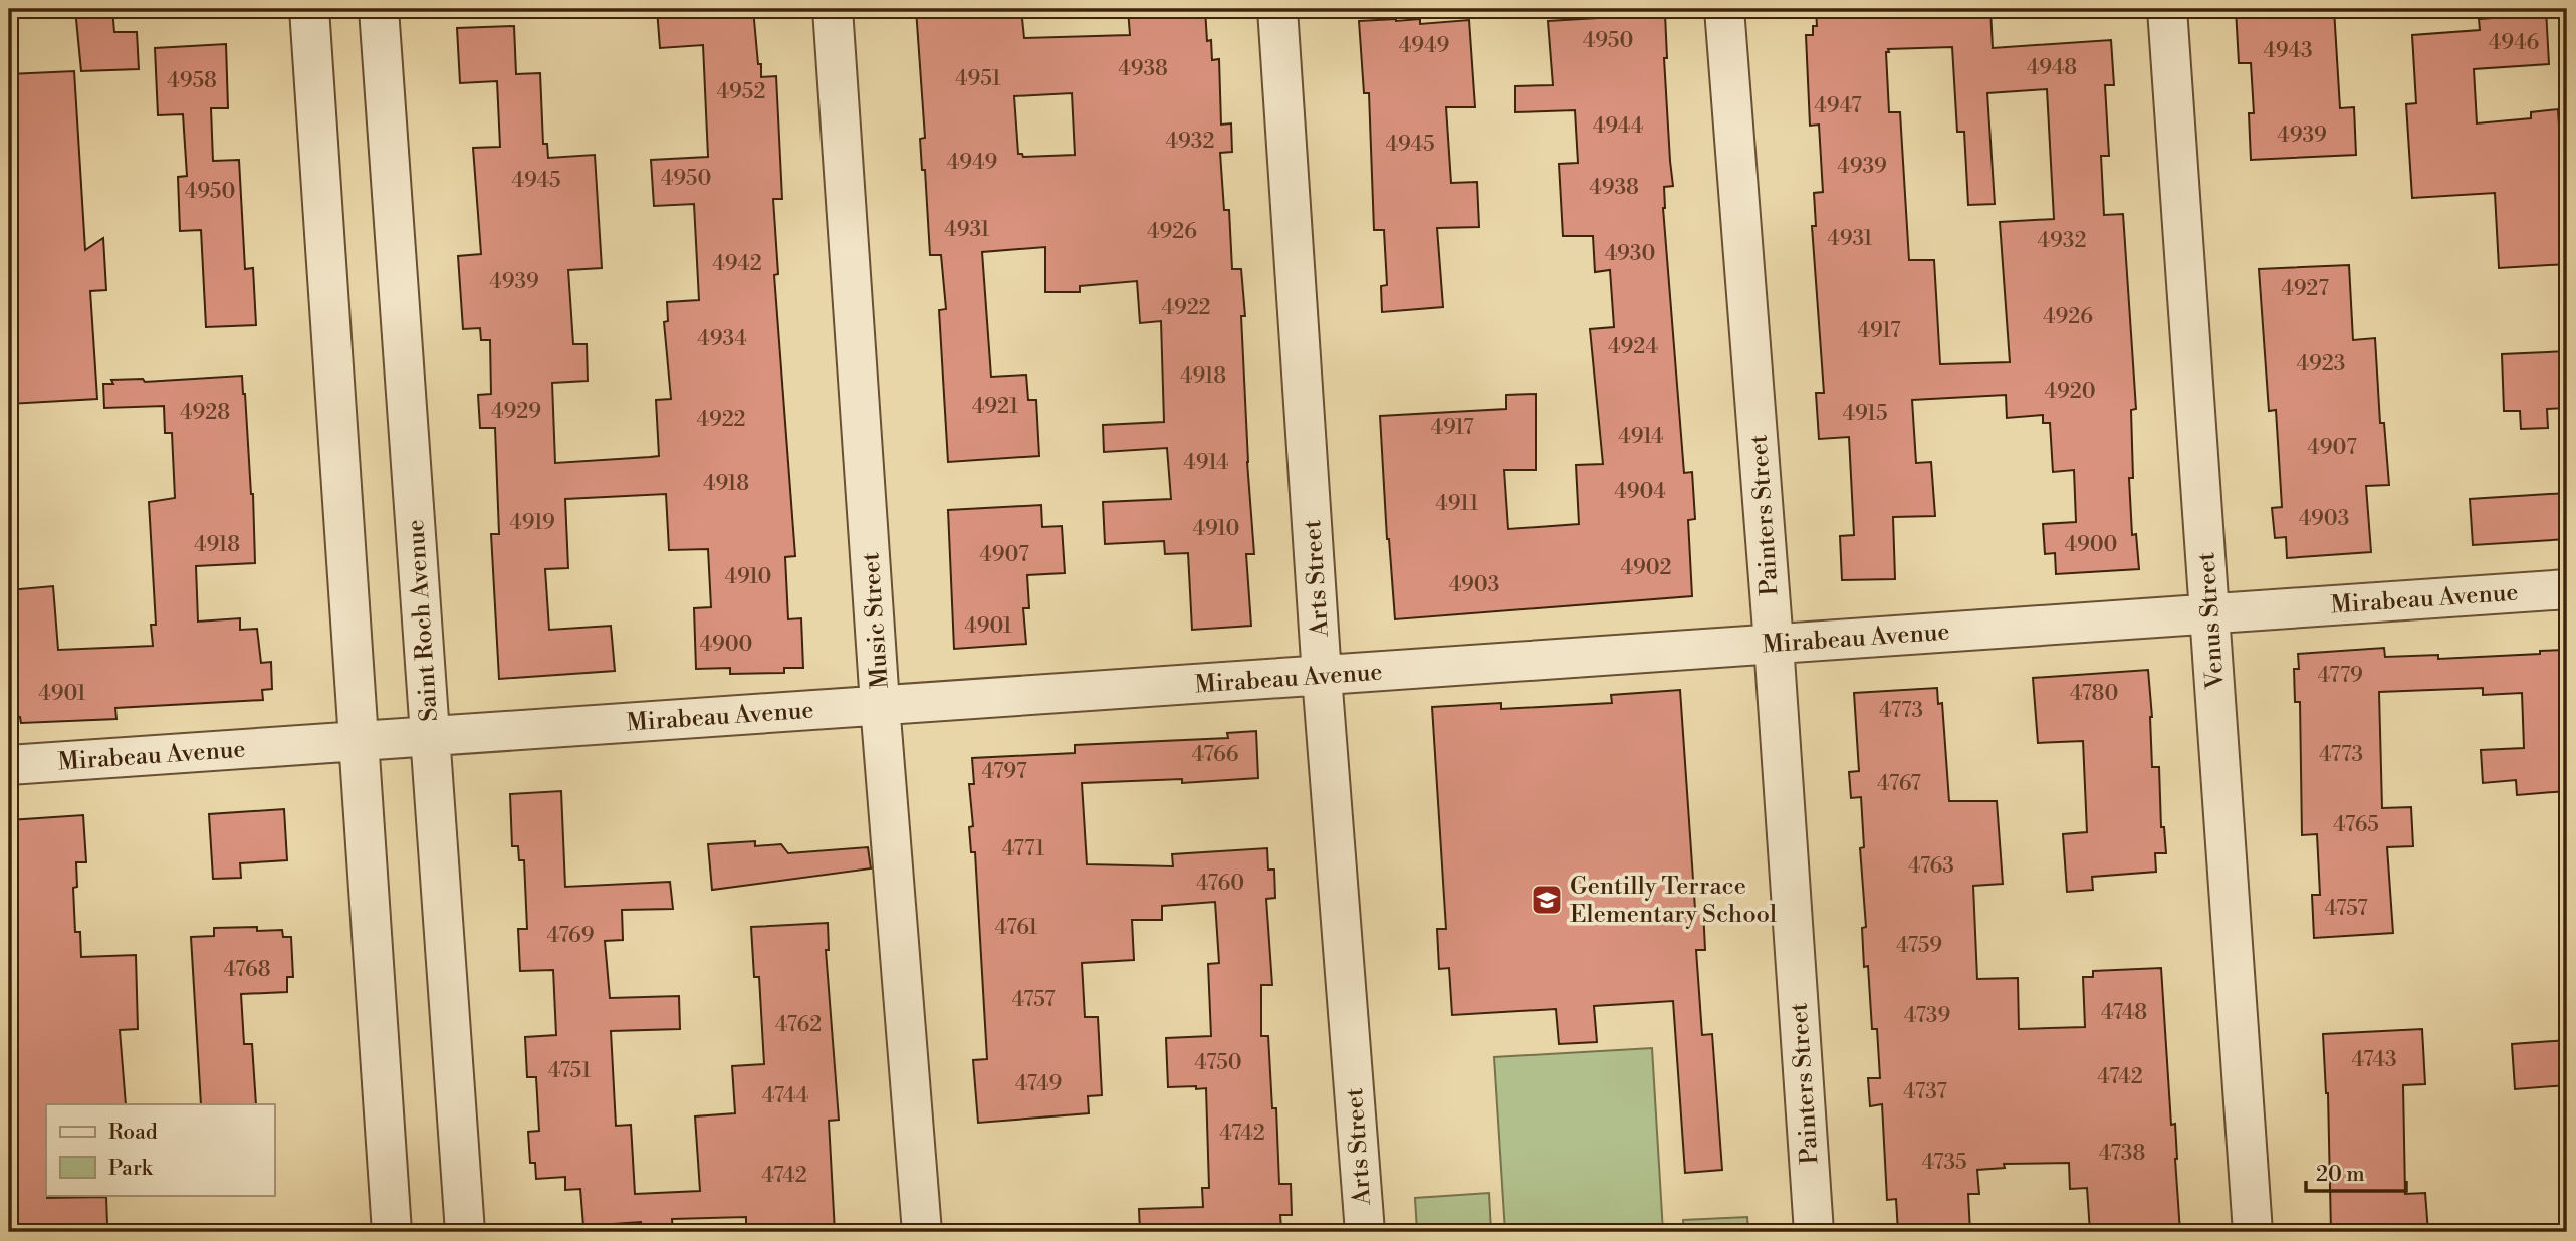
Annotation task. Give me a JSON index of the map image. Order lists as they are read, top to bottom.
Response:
{
  "streets": {
    "street": [
      "Painters Street",
      "Arts Street",
      "Mirabeau Avenue",
      "Saint Roch Avenue",
      "Music Street",
      "Venus Street"
    ]
  },
  "crossings": [
    ["Painters Street", "Mirabeau Avenue"],
    ["Arts Street", "Mirabeau Avenue"],
    ["Mirabeau Avenue", "Saint Roch Avenue"],
    ["Mirabeau Avenue", "Music Street"],
    ["Mirabeau Avenue", "Venus Street"]
  ],
  "places": {
    "school or university": ["Gentilly Terrace Elementary School"]
  },
  "house_numbers": [
    "4950",
    "4946",
    "4949",
    "4943",
    "4948",
    "4938",
    "4951",
    "4958",
    "4952",
    "4947",
    "4944",
    "4939",
    "4932",
    "4945",
    "4949",
    "4939",
    "4950",
    "4945",
    "4938",
    "4950",
    "4931",
    "4926",
    "4931",
    "4932",
    "4930",
    "4942",
    "4939",
    "4927",
    "4922",
    "4926",
    "4917",
    "4934",
    "4924",
    "4923",
    "4918",
    "4920",
    "4921",
    "4929",
    "4928",
    "4915",
    "4922",
    "4917",
    "4914",
    "4907",
    "4914",
    "4918",
    "4904",
    "4911",
    "4903",
    "4919",
    "4910",
    "4918",
    "4900",
    "4907",
    "4902",
    "4910",
    "4903",
    "4901",
    "4900",
    "4779",
    "4901",
    "4780",
    "4773",
    "4766",
    "4773",
    "4797",
    "4767",
    "4765",
    "4771",
    "4763",
    "4760",
    "4757",
    "4761",
    "4769",
    "4759",
    "4768",
    "4757",
    "4748",
    "4739",
    "4762",
    "4743",
    "4750",
    "4751",
    "4742",
    "4749",
    "4737",
    "4744",
    "4742",
    "4738",
    "4735",
    "4742"
  ],
  "legend": ["Road", "Park"],
  "scale_bar": "20 m"
}
